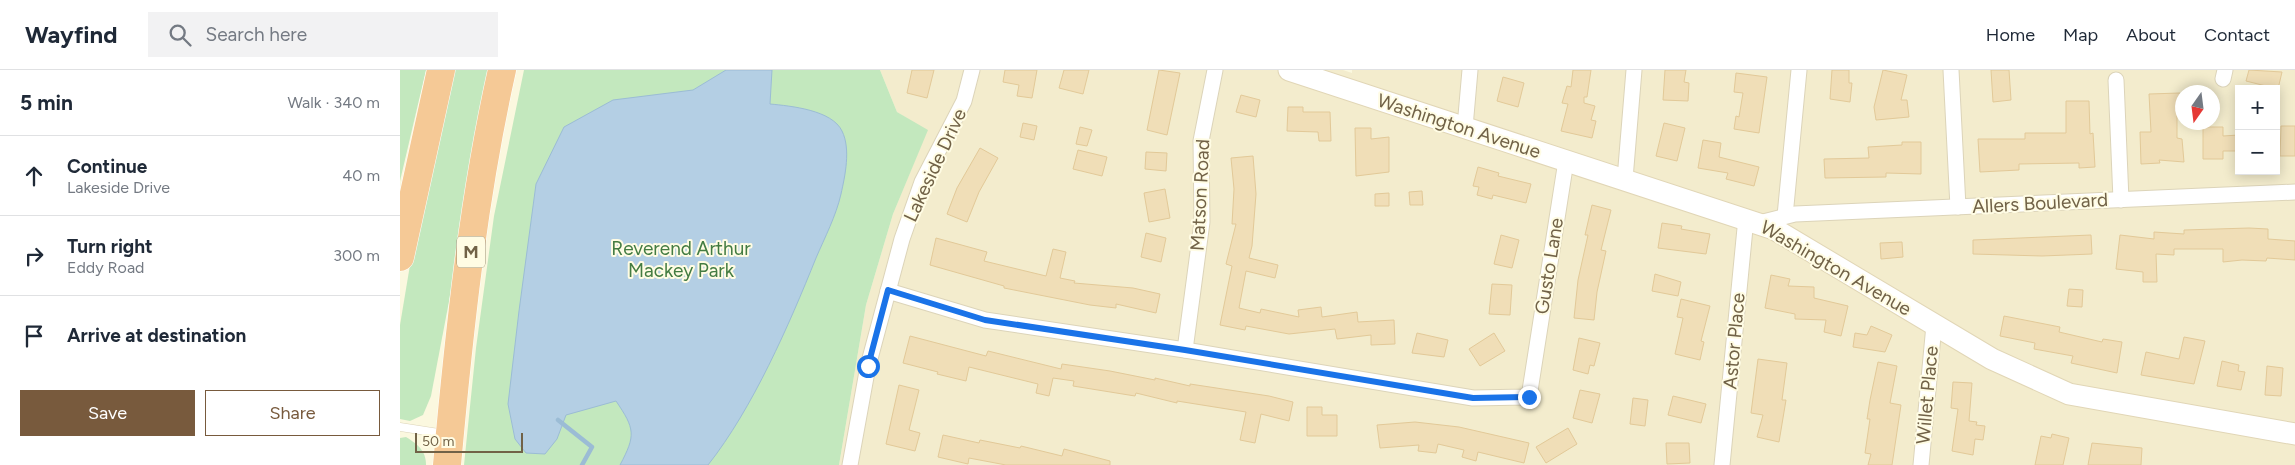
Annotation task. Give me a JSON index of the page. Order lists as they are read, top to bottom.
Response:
{
  "streets": {
    "highway": ["M"],
    "street": [
      "Washington Avenue",
      "Lakeside Drive",
      "Matson Road",
      "Allers Boulevard",
      "Gusto Lane",
      "Astor Place",
      "Willet Place"
    ]
  },
  "crossings": [
    ["Washington Avenue", "Allers Boulevard"],
    ["Washington Avenue", "Gusto Lane"],
    ["Washington Avenue", "Astor Place"],
    ["Washington Avenue", "Willet Place"],
    ["Matson Road", "Gusto Lane"],
    ["Allers Boulevard", "Astor Place"]
  ],
  "parks": ["Reverend Arthur Mackey Park"],
  "scale_bar": "50 m",
  "north": "bottom",
  "page": {
    "header": "Wayfind",
    "search": "Search here",
    "nav": [
      "Home",
      "Map",
      "About",
      "Contact"
    ],
    "heading": ["5 min", "Walk · 340 m"],
    "map_buttons": ["+", "−"],
    "list": [
      ["Continue", "Lakeside Drive", "40 m"],
      ["Turn right", "Eddy Road", "300 m"],
      "Arrive at destination"
    ],
    "buttons": ["Save", "Share"],
    "scale": "50 m"
  }
}
